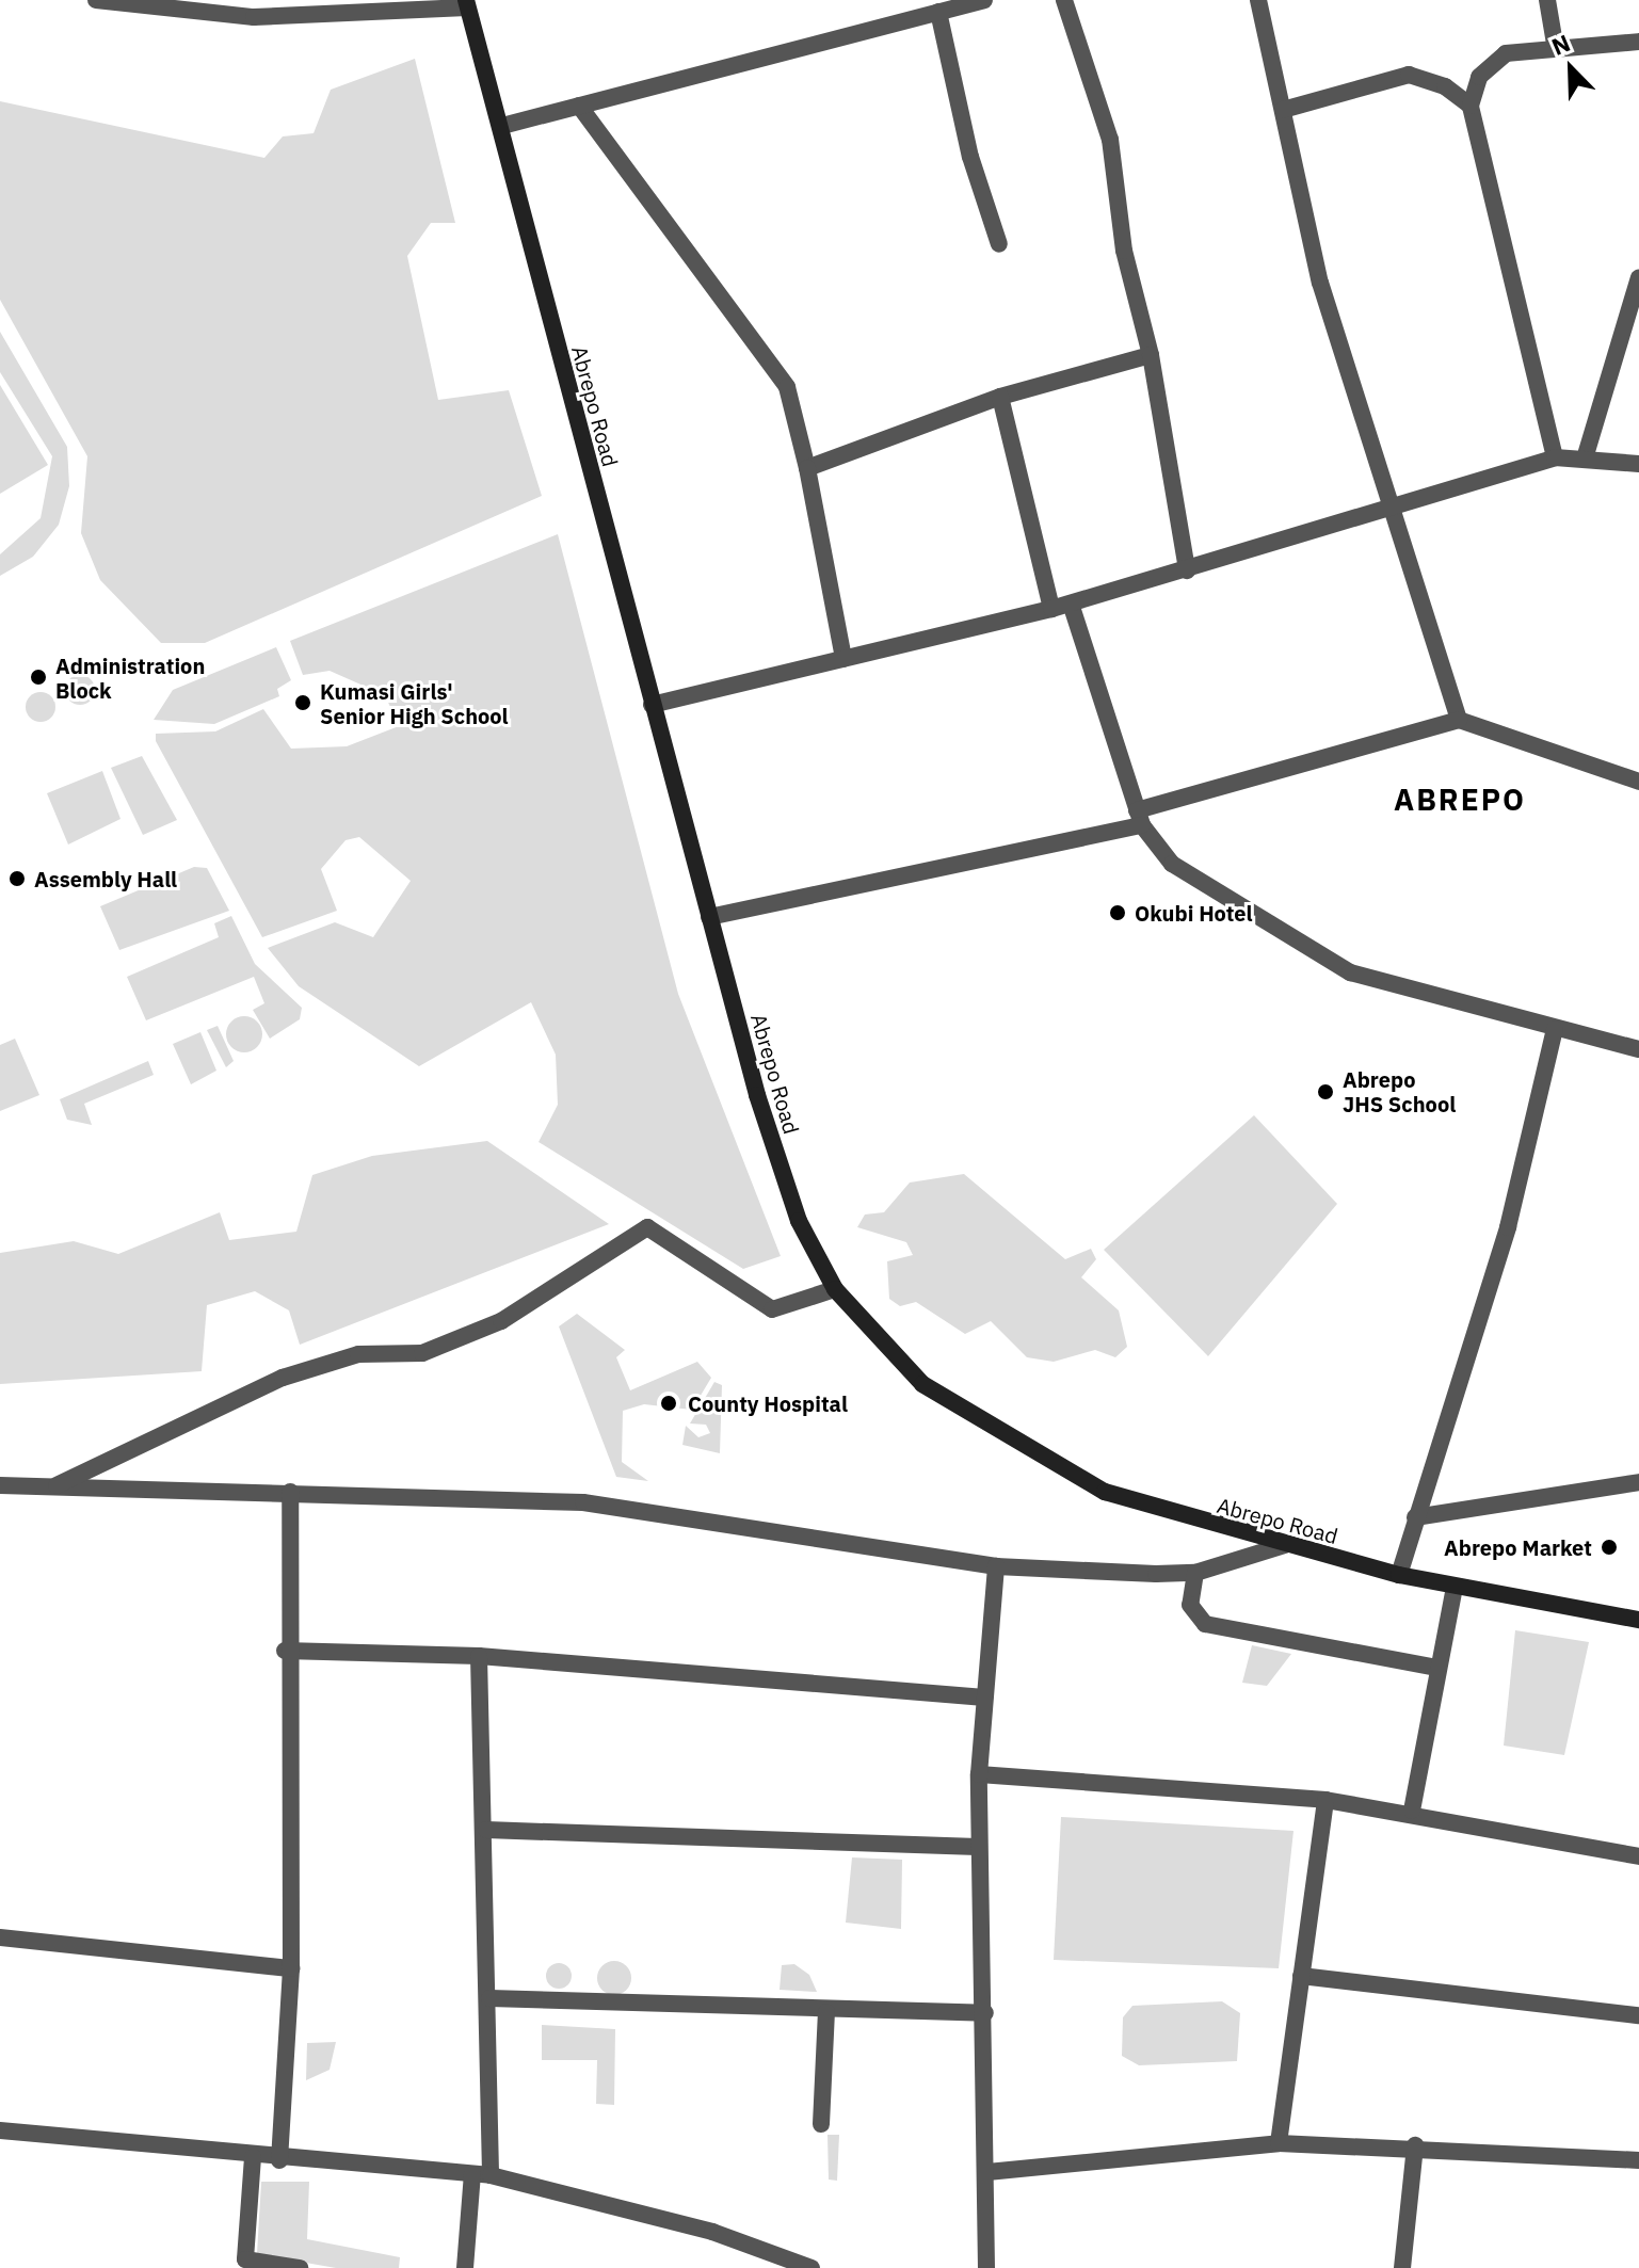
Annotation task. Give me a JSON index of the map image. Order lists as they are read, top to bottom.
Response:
{
  "streets": {
    "main road": ["Abrepo Road"]
  },
  "districts": ["ABREPO"],
  "places": [
    "Administration Block",
    "Kumasi Girls' Senior High School",
    "Assembly Hall",
    "Okubi Hotel",
    "Abrepo JHS School",
    "County Hospital",
    "Abrepo Market"
  ],
  "north": "top left"
}
